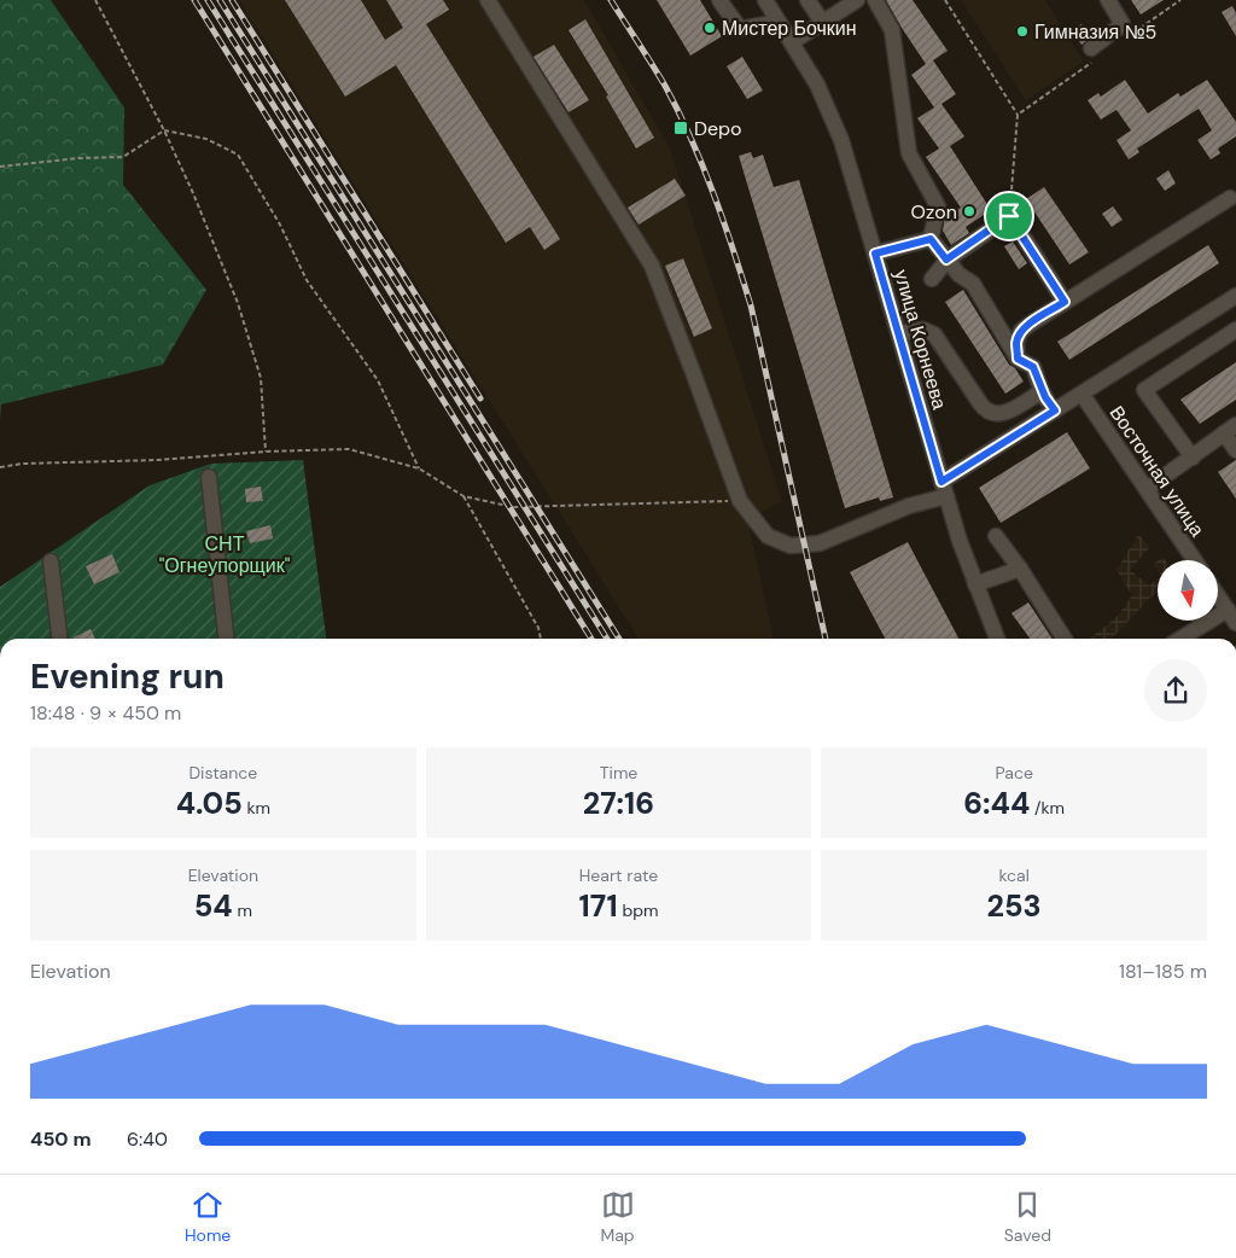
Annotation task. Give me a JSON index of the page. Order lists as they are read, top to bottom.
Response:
{
  "streets": {
    "street": ["улица Корнеева", "Восточная улица"]
  },
  "parks": ["СНТ \"Огнеупорщик\""],
  "places": {
    "other": ["Мистер Бочкин", "Гимназия №5", "Ozon"],
    "transit": ["Depo"]
  },
  "north": "bottom",
  "page": {
    "heading": ["Evening run", "18:48 · 9 × 450 m"],
    "stats": [
      ["Distance", "4.05 km"],
      ["Time", "27:16"],
      ["Pace", "6:44 /km"],
      ["Elevation", "54 m"],
      ["Heart rate", "171 bpm"],
      ["kcal", "253"]
    ],
    "chart": ["Elevation", "181–185 m"],
    "list": [
      {
        "name": "450 m",
        "note": "6:40"
      }
    ],
    "tabs": ["Home", "Map", "Saved"]
  }
}
